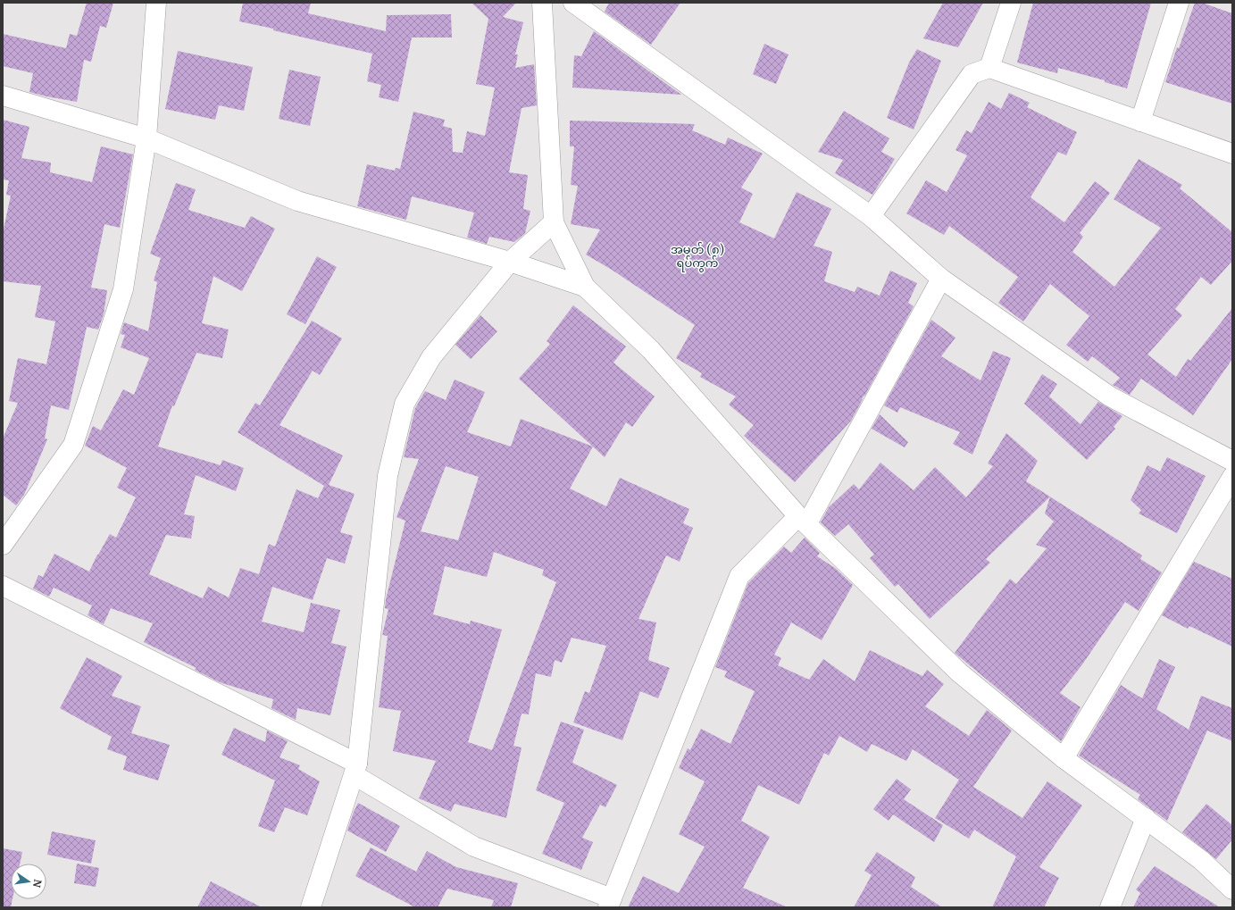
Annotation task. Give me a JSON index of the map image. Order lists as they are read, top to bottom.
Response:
{
  "districts": ["အမှတ် (၈) ရပ်ကွက်"],
  "north": "right"
}
